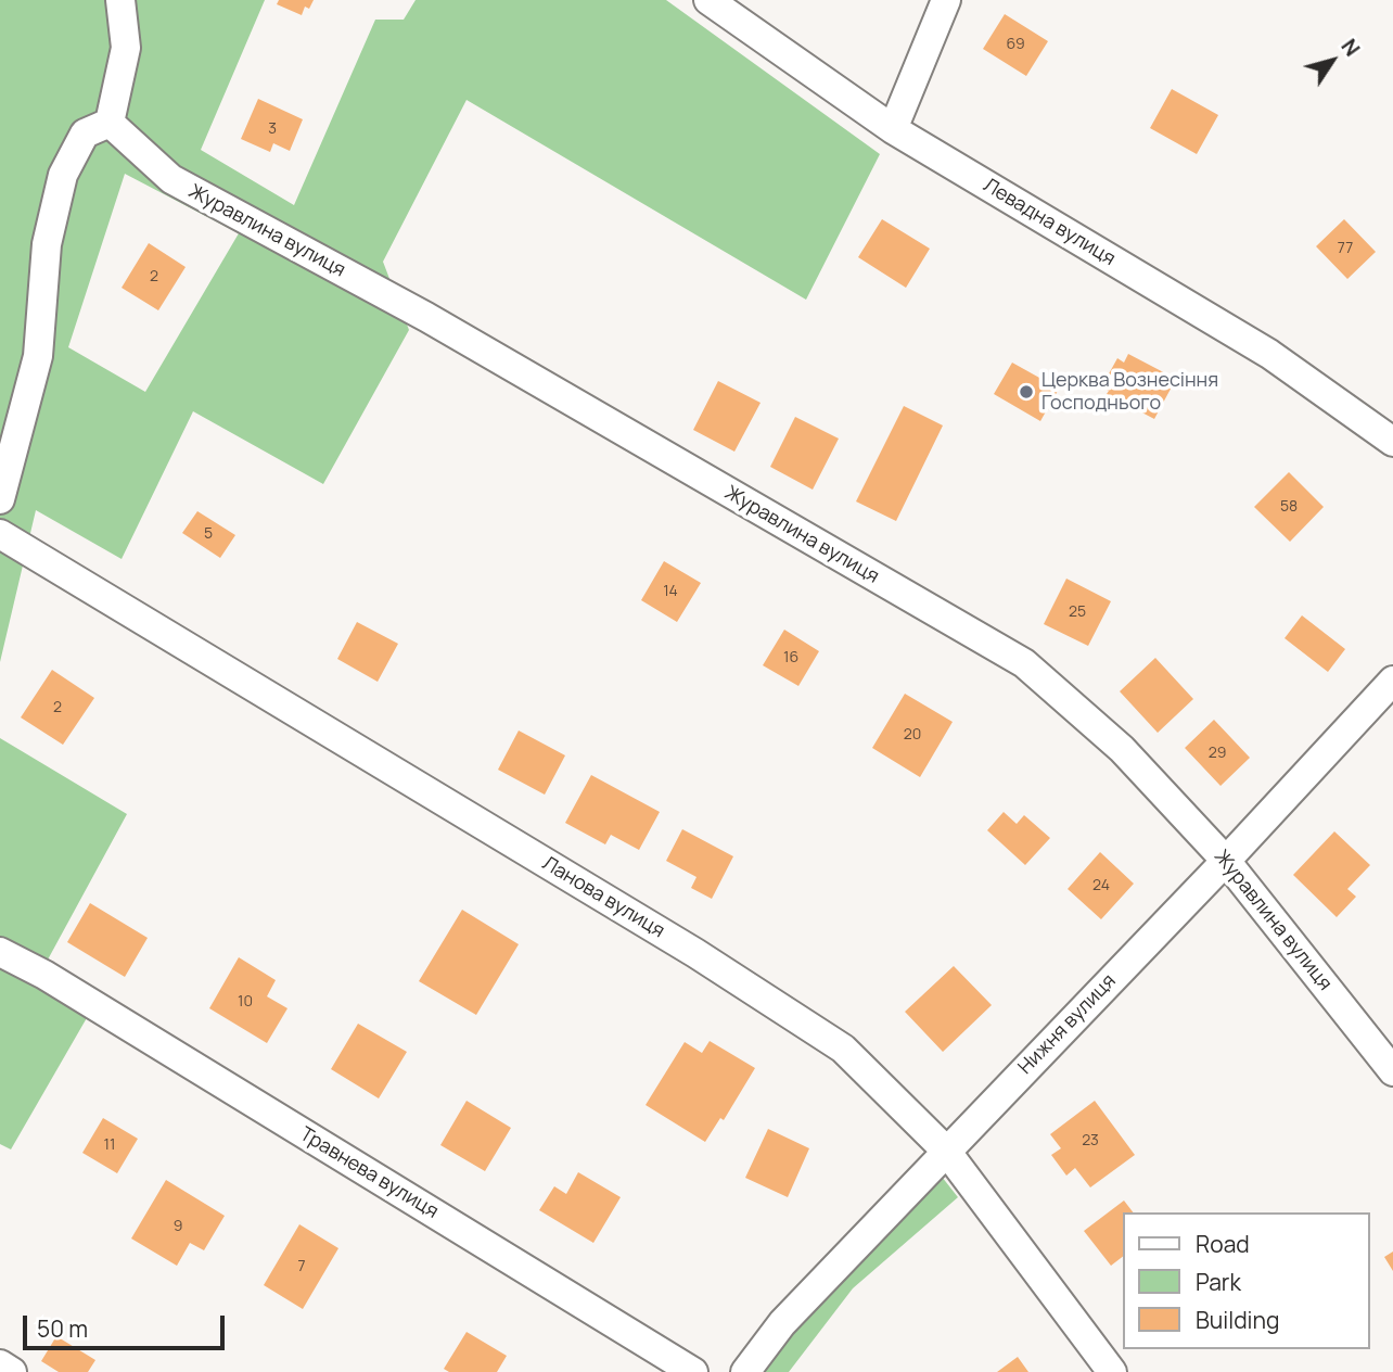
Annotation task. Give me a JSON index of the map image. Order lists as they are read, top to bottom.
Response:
{
  "streets": {
    "street": [
      "Левадна вулиця",
      "Журавлина вулиця",
      "Ланова вулиця",
      "Нижня вулиця",
      "Травнева вулиця"
    ]
  },
  "crossings": [
    ["Журавлина вулиця", "Нижня вулиця"],
    ["Ланова вулиця", "Нижня вулиця"]
  ],
  "places": ["Церква Вознесіння Господнього"],
  "house_numbers": [
    "69",
    "3",
    "77",
    "2",
    "58",
    "5",
    "14",
    "25",
    "16",
    "2",
    "20",
    "29",
    "24",
    "10",
    "23",
    "11",
    "9",
    "7"
  ],
  "legend": ["Road", "Park", "Building"],
  "scale_bar": "50 m",
  "north": "top right"
}
